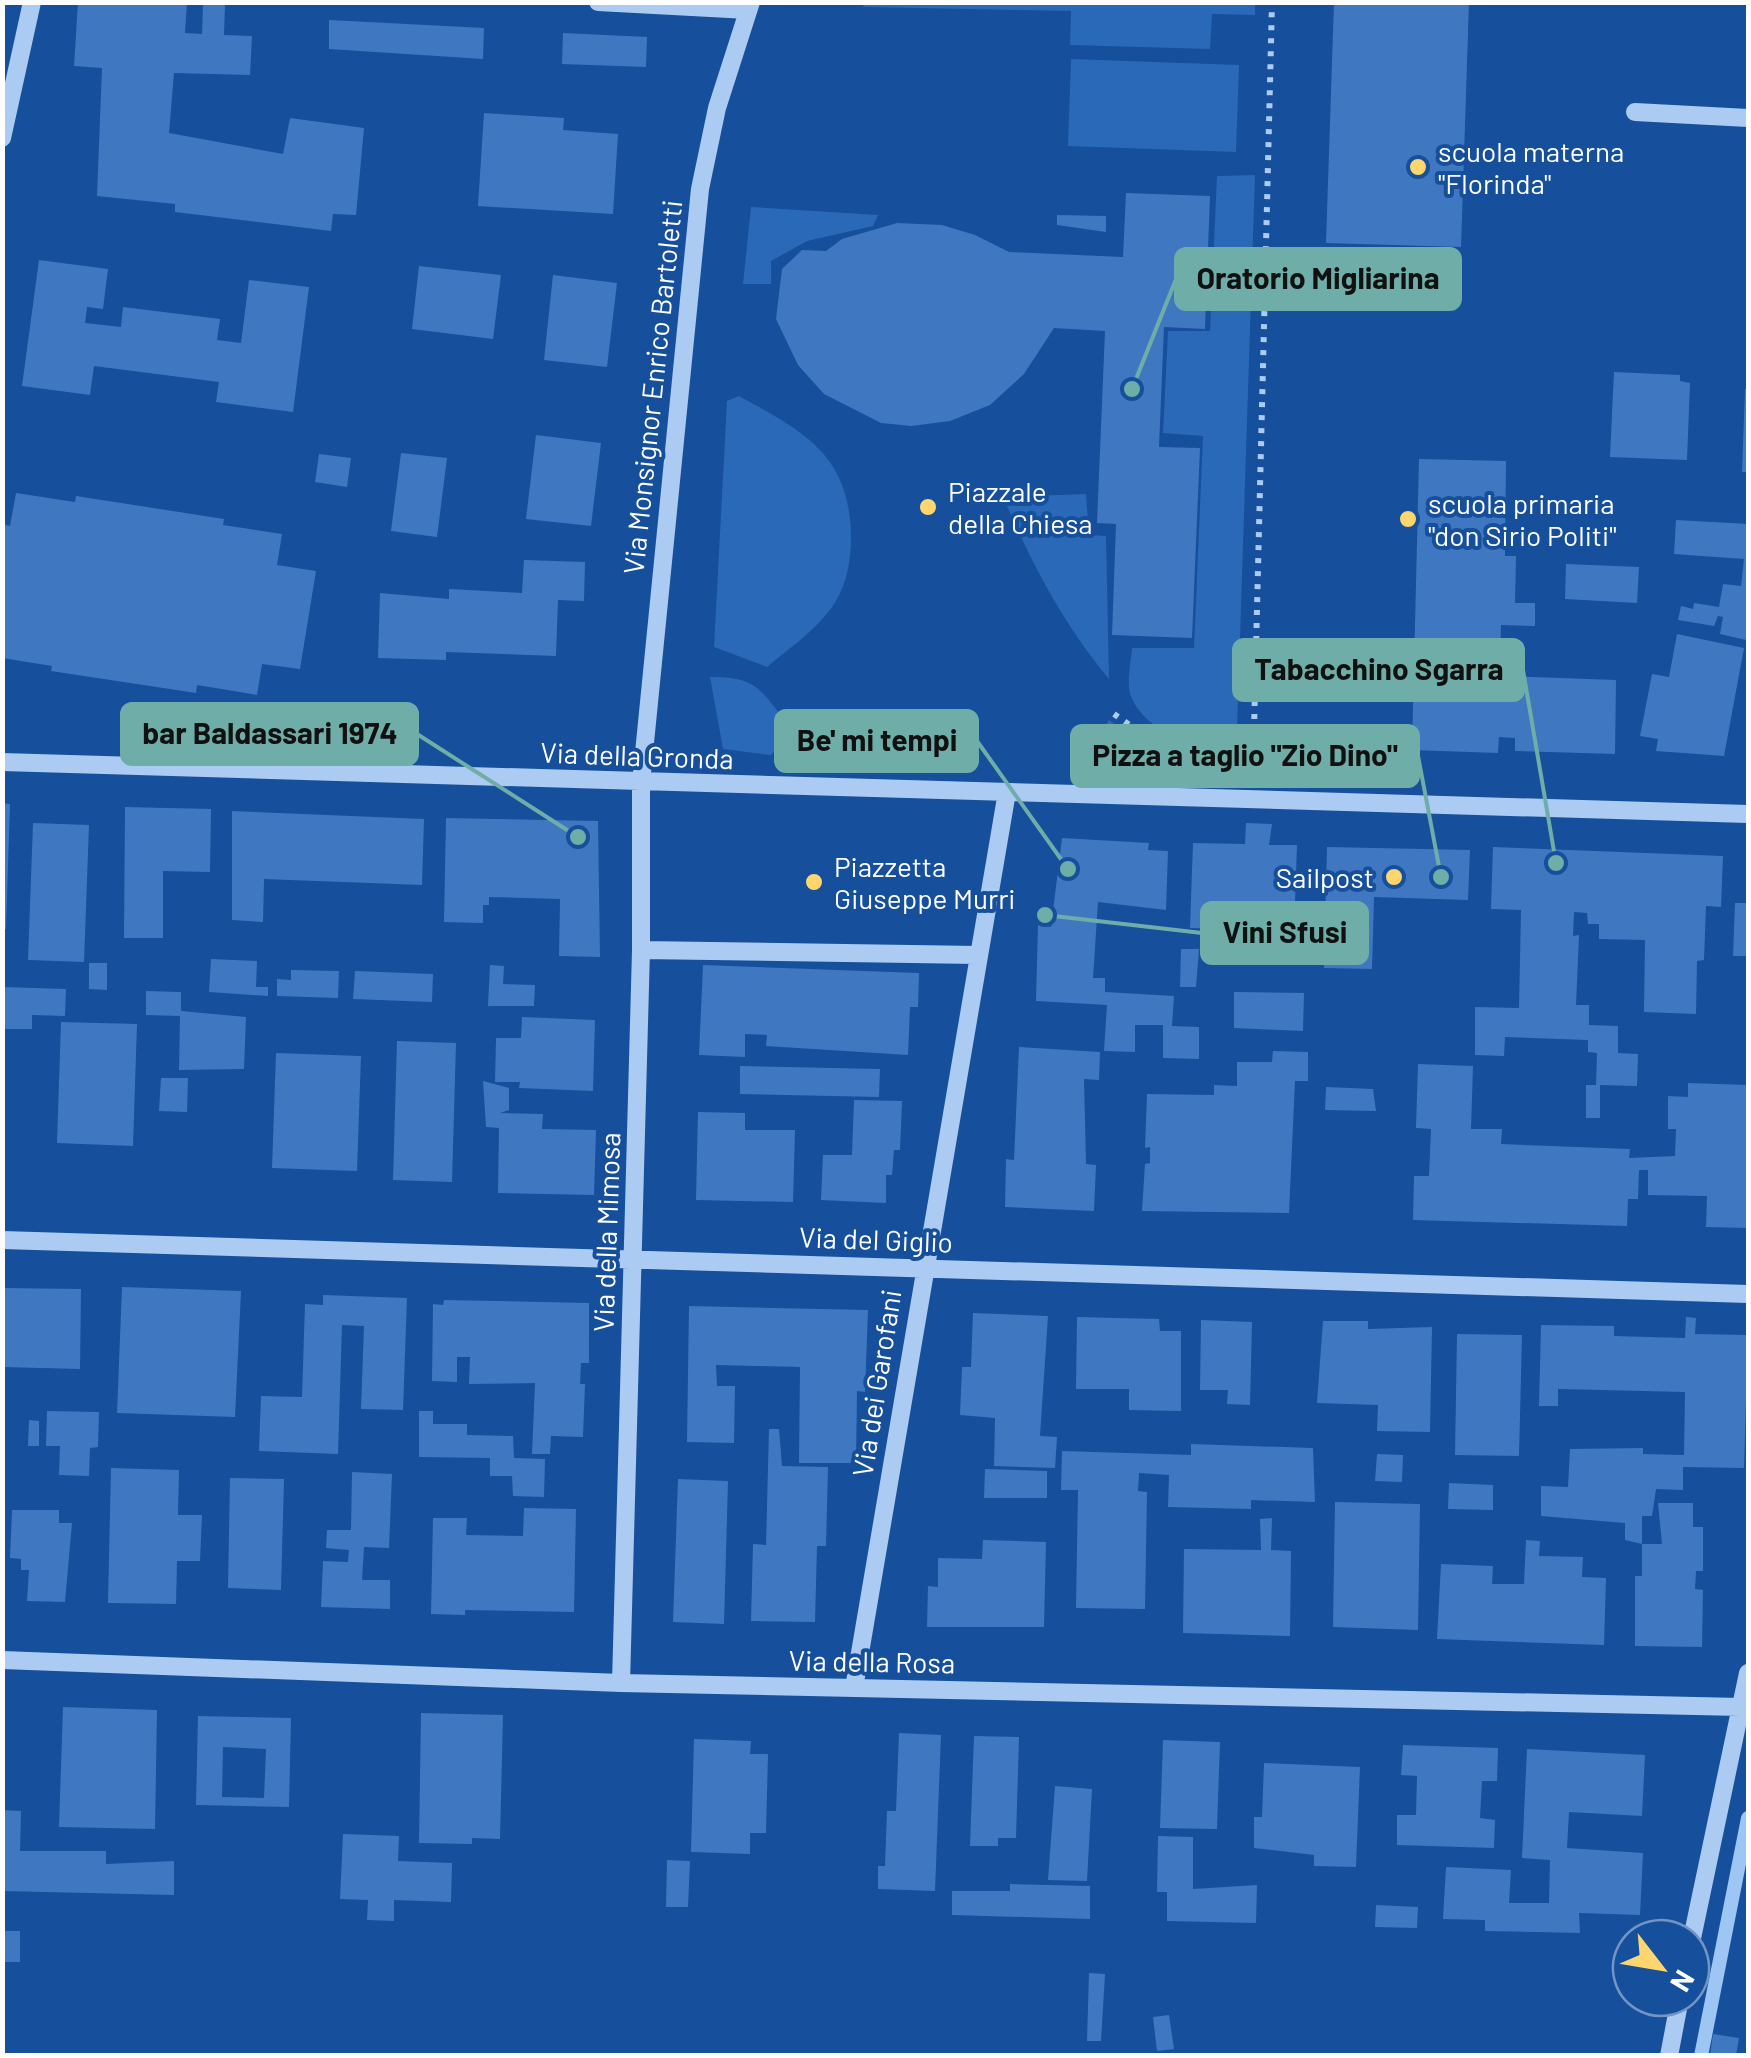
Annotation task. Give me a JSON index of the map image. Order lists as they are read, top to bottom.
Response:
{
  "streets": {
    "street": [
      "Via Monsignor Enrico Bartoletti",
      "Via della Gronda",
      "Via della Mimosa",
      "Via del Giglio",
      "Via dei Garofani",
      "Via della Rosa"
    ]
  },
  "crossings": [
    ["Via Monsignor Enrico Bartoletti", "Via della Gronda"],
    ["Via Monsignor Enrico Bartoletti", "Via della Mimosa"],
    ["Via della Gronda", "Via della Mimosa"],
    ["Via della Gronda", "Via dei Garofani"],
    ["Via della Mimosa", "Via del Giglio"],
    ["Via della Mimosa", "Via della Rosa"],
    ["Via del Giglio", "Via dei Garofani"],
    ["Via dei Garofani", "Via della Rosa"]
  ],
  "places": [
    "scuola materna \"Florinda\"",
    "Oratorio Migliarina",
    "Piazzale della Chiesa",
    "scuola primaria \"don Sirio Politi\"",
    "bar Baldassari 1974",
    "Tabacchino Sgarra",
    "Be' mi tempi",
    "Sailpost",
    "Pizza a taglio \"Zio Dino\"",
    "Piazzetta Giuseppe Murri",
    "Vini Sfusi"
  ],
  "north": "bottom right"
}
